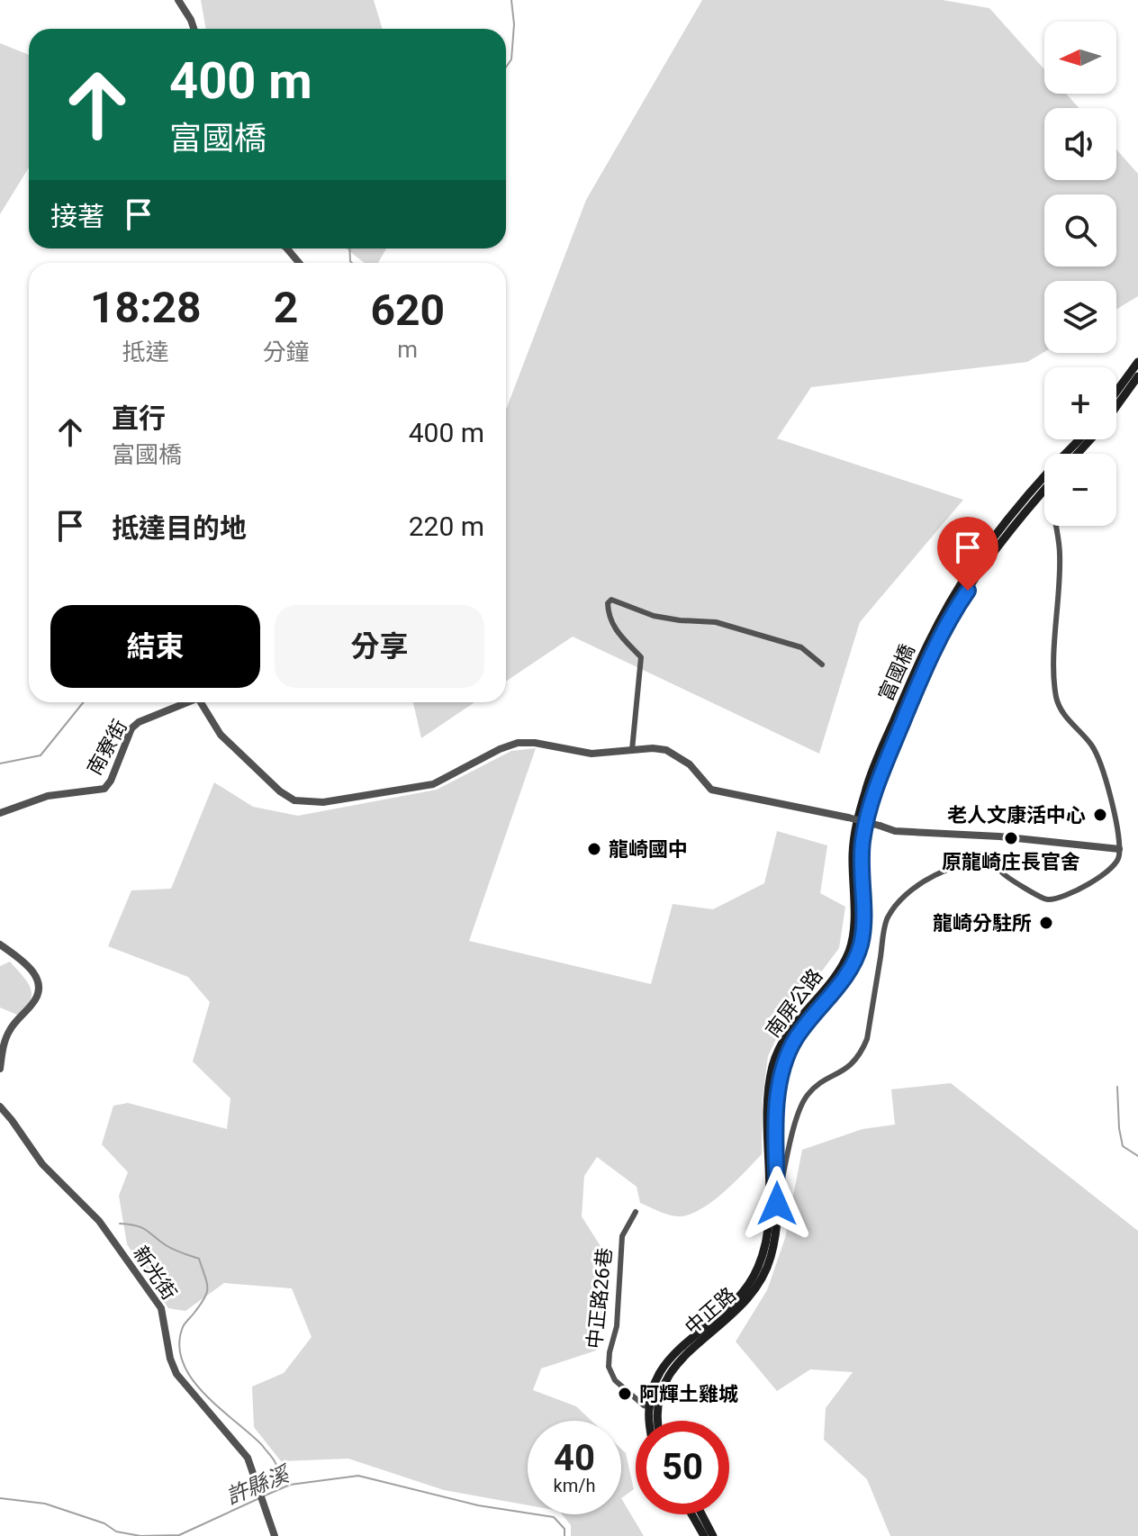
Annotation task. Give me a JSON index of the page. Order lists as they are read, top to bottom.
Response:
{
  "streets": {
    "main road": ["富國橋", "南屏公路", "中正路"],
    "street": ["南寮街", "新光街", "中正路26巷"]
  },
  "crossings": [
    ["富國橋", "南屏公路"],
    ["南屏公路", "中正路"],
    ["中正路26巷", "中正路"]
  ],
  "water": ["許縣溪"],
  "places": [
    "老人文康活中心",
    "原龍崎庄長官舍",
    "龍崎國中",
    "龍崎分駐所",
    "阿輝土雞城"
  ],
  "north": "left",
  "page": {
    "map_buttons": ["+", "−"],
    "turn": ["400 m", "富國橋"],
    "then": "接著",
    "eta": [
      "18:28",
      "抵達",
      "2",
      "分鐘",
      "620",
      "m"
    ],
    "list": [
      {
        "name": "直行",
        "note": "富國橋",
        "value": "400 m"
      },
      {
        "name": "抵達目的地",
        "value": "220 m"
      }
    ],
    "buttons": ["結束", "分享"],
    "speed": "40 km/h",
    "limit": "50"
  }
}
